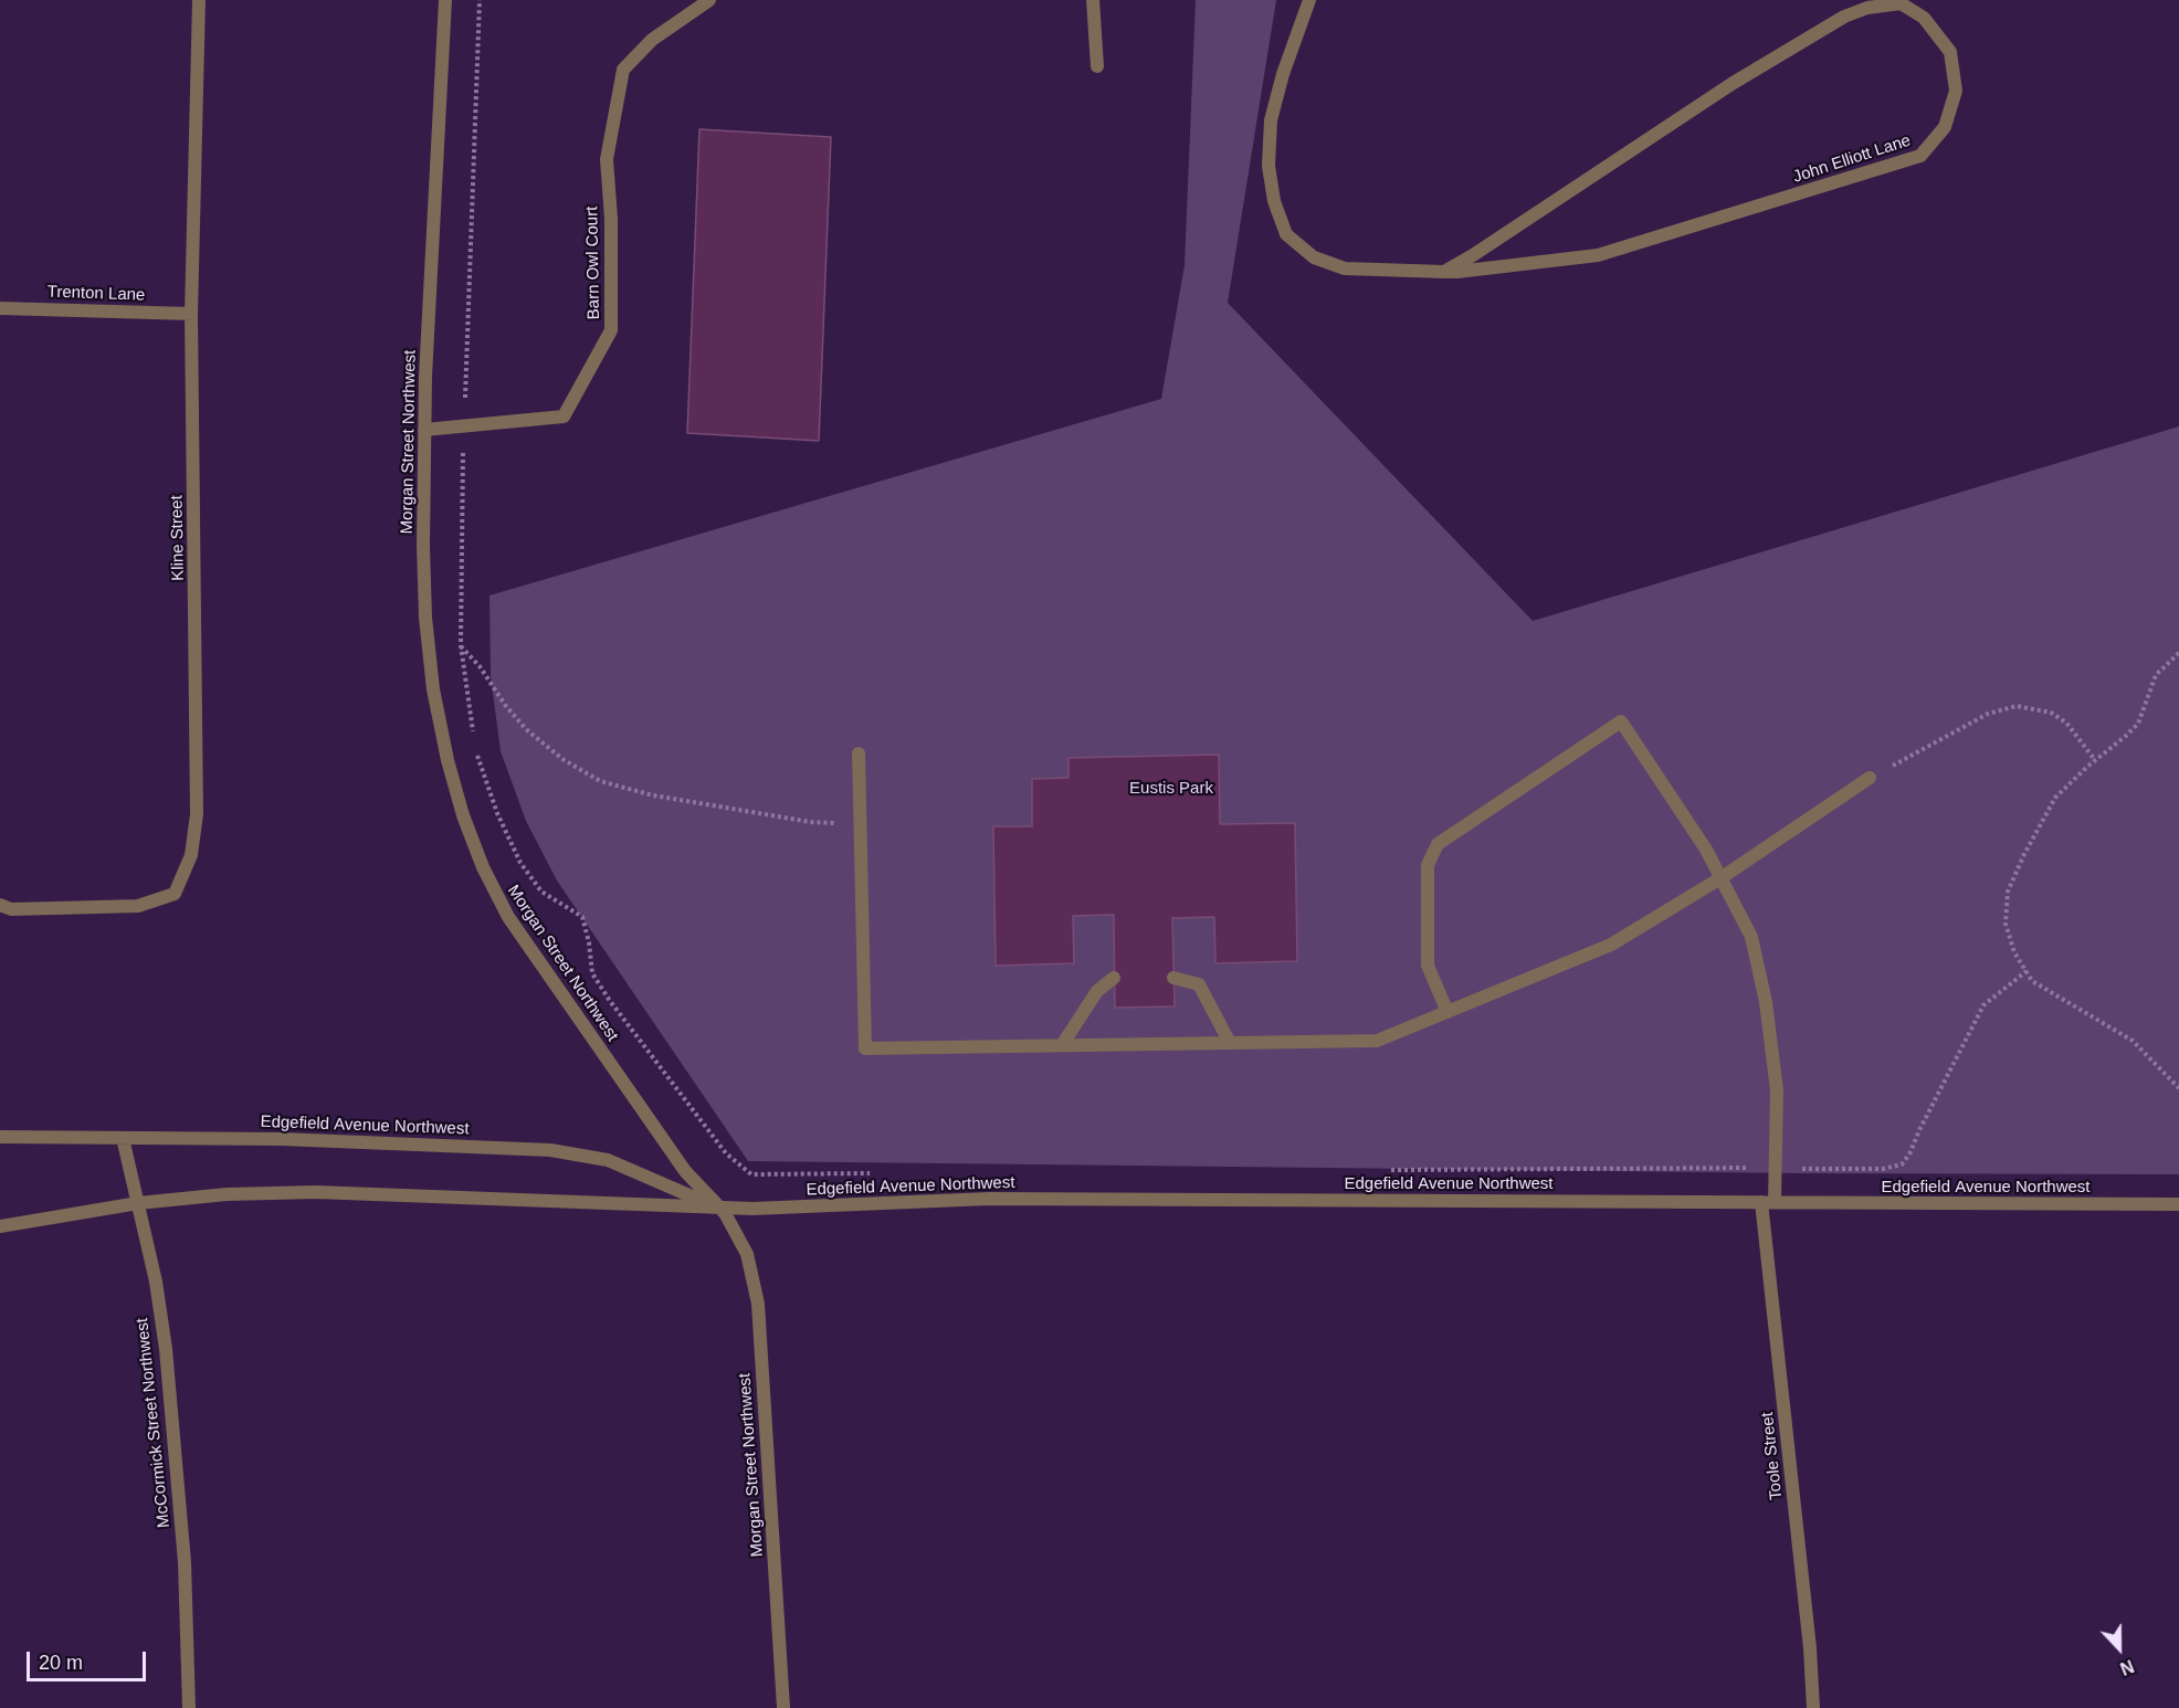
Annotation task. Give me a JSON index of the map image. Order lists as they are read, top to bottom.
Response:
{
  "streets": {
    "street": [
      "John Elliott Lane",
      "Barn Owl Court",
      "Trenton Lane",
      "Morgan Street Northwest",
      "Kline Street",
      "Edgefield Avenue Northwest",
      "McCormick Street Northwest",
      "Toole Street"
    ]
  },
  "crossings": [
    ["Barn Owl Court", "Morgan Street Northwest"],
    ["Trenton Lane", "Kline Street"],
    ["Morgan Street Northwest", "Edgefield Avenue Northwest"],
    ["Edgefield Avenue Northwest", "McCormick Street Northwest"],
    ["Edgefield Avenue Northwest", "Toole Street"]
  ],
  "parks": ["Eustis Park"],
  "scale_bar": "20 m",
  "north": "bottom"
}
